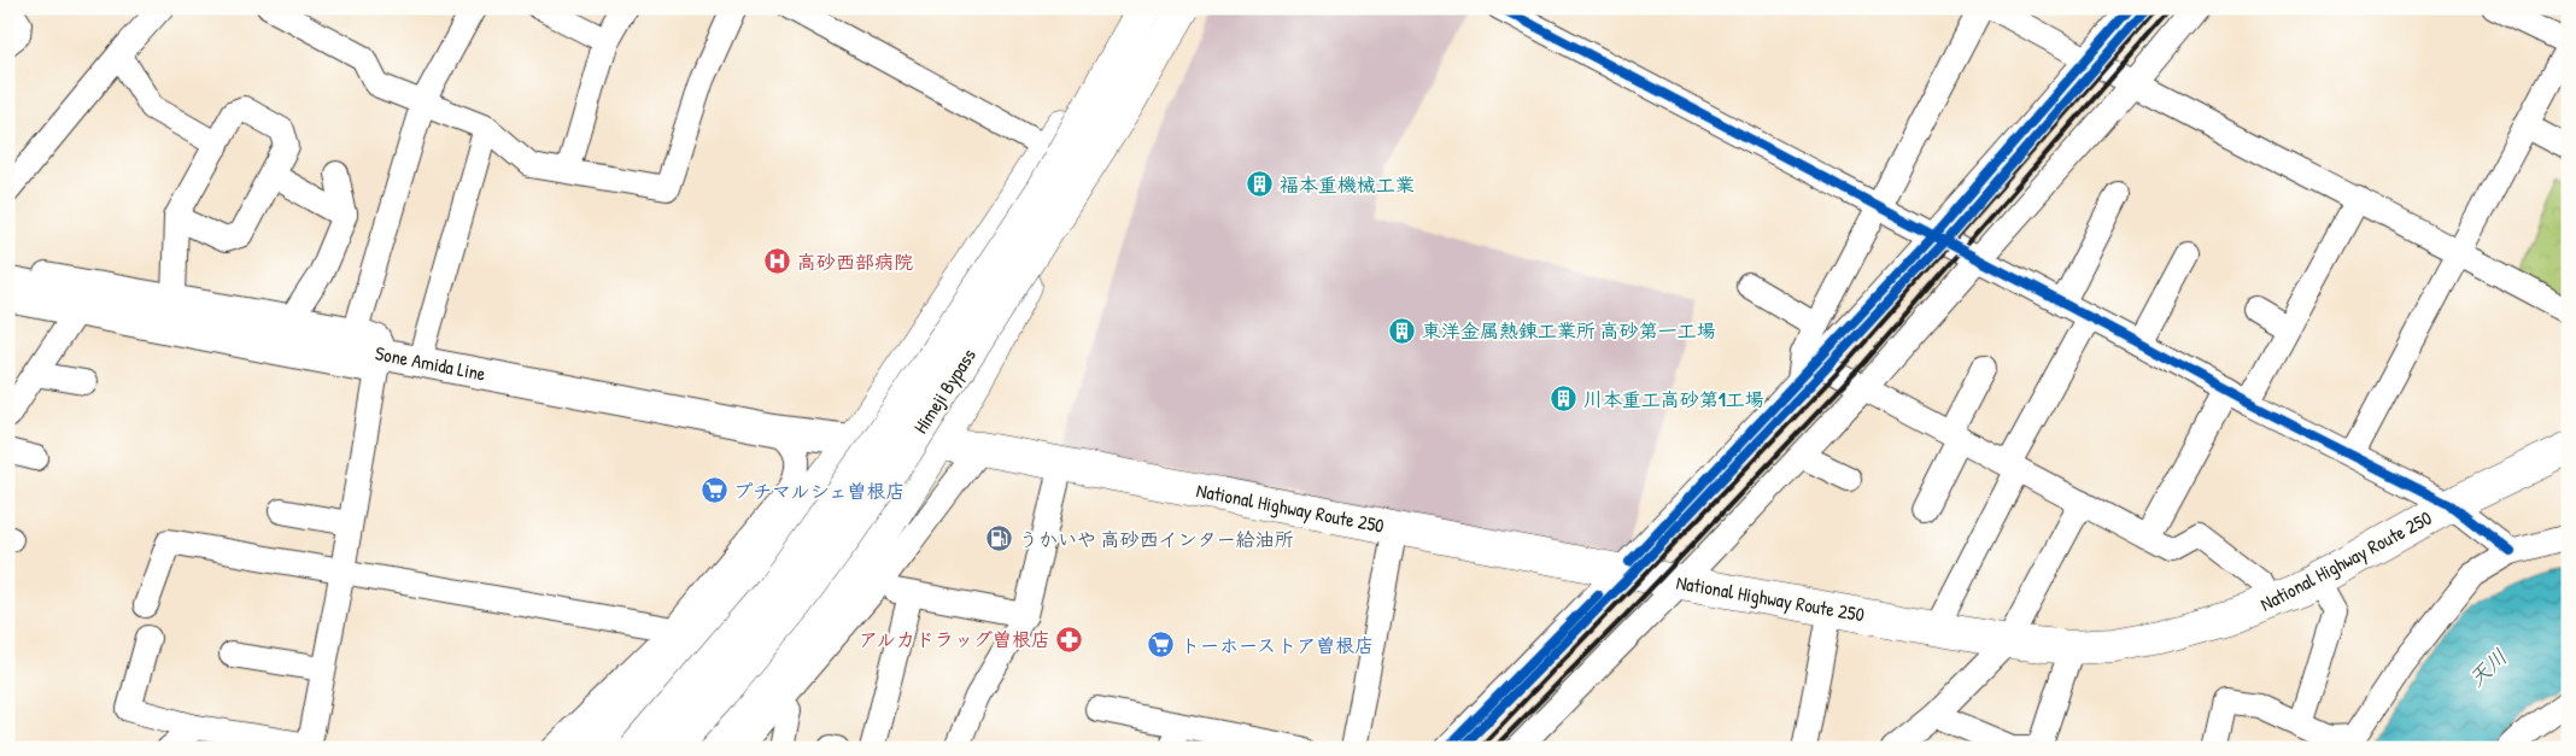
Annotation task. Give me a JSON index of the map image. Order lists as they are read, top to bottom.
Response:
{
  "streets": {
    "highway": ["Himeji Bypass", "National Highway Route 250"],
    "main road": ["Sone Amida Line"]
  },
  "crossings": [
    ["Sone Amida Line", "National Highway Route 250"]
  ],
  "water": ["天川"],
  "places": {
    "building": ["福本重機械工業", "東洋金属熱錬工業所 高砂第一工場", "川本重工高砂第1工場"],
    "hospital": ["高砂西部病院"],
    "supermarket": ["プチマルシェ曽根店", "トーホーストア曽根店"],
    "fuel station": ["うかいや 高砂西インター給油所"],
    "pharmacy": ["アルカドラッグ曽根店"]
  }
}
